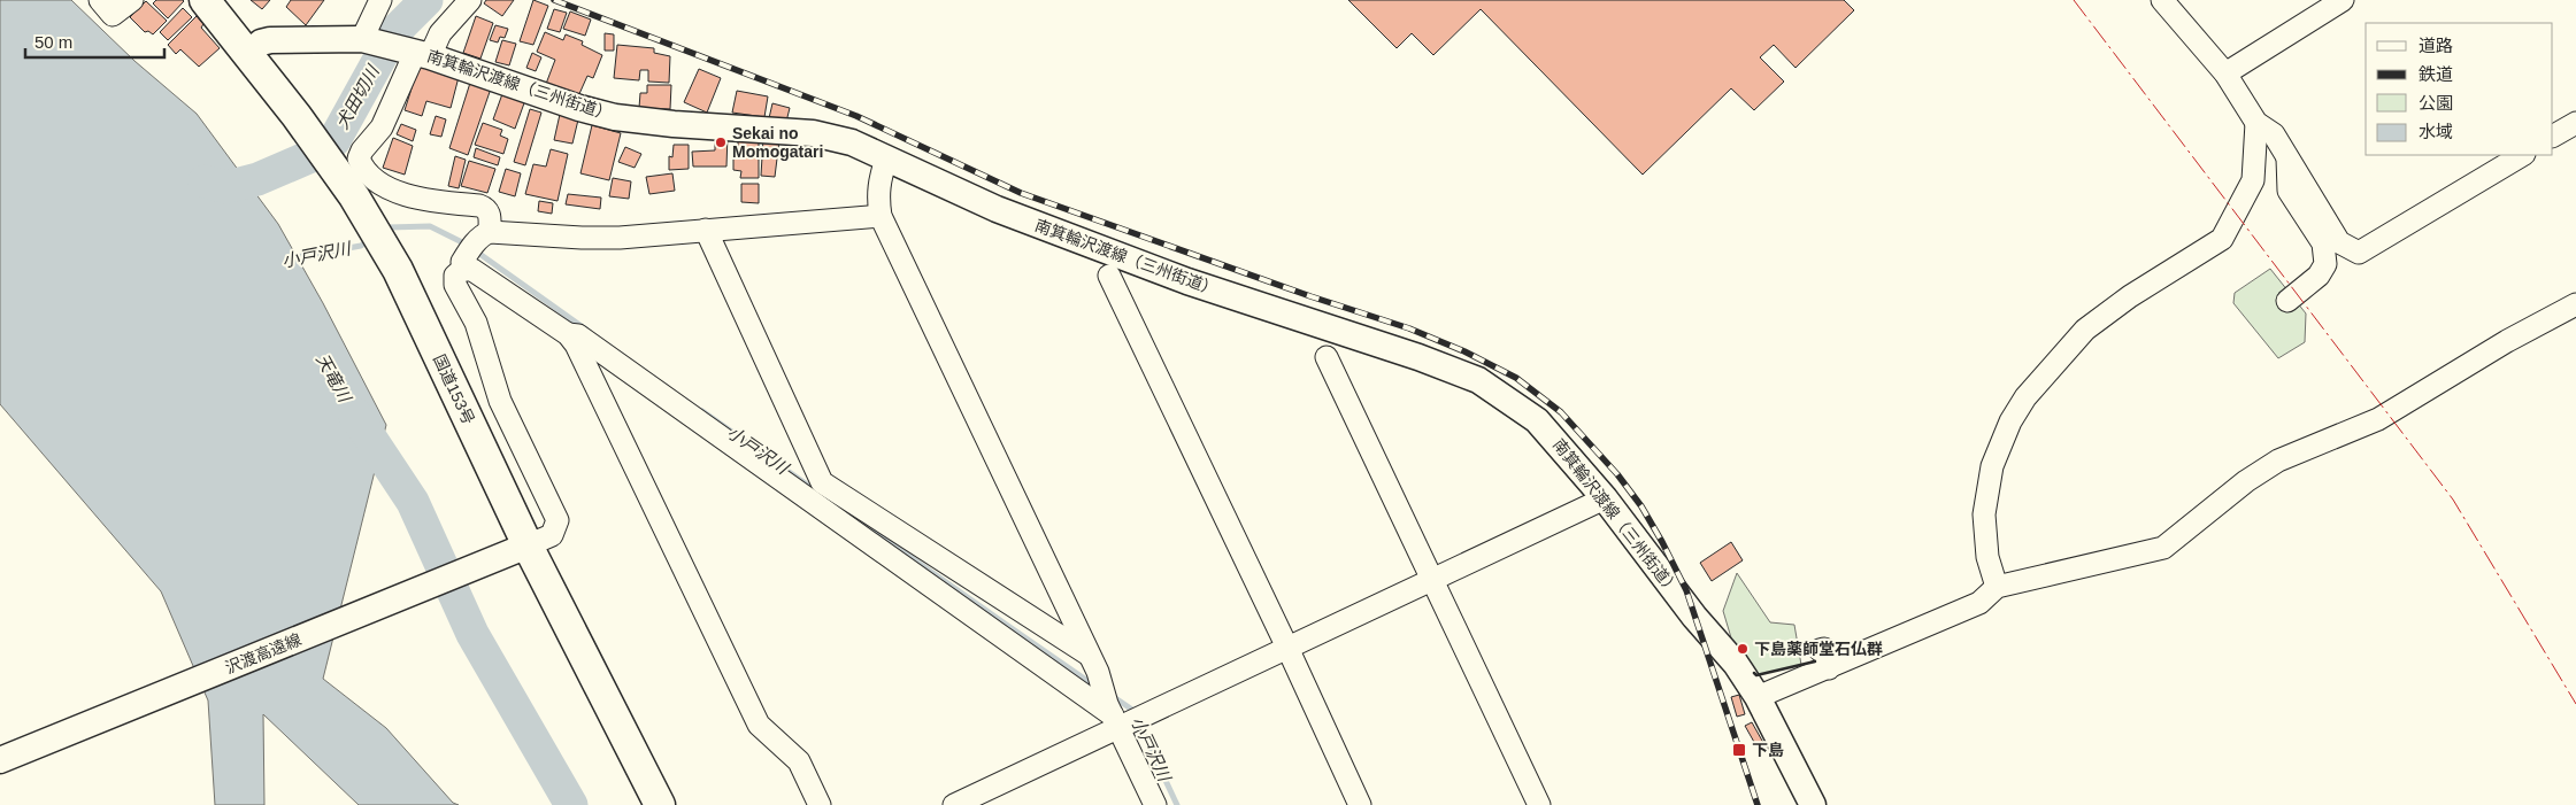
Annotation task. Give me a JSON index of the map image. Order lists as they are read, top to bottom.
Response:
{
  "streets": {
    "highway": ["国道153号"],
    "main road": ["南箕輪沢渡線（三州街道）", "沢渡高遠線"]
  },
  "crossings": [
    ["南箕輪沢渡線（三州街道）", "国道153号"],
    ["国道153号", "沢渡高遠線"]
  ],
  "water": ["犬田切川", "小戸沢川", "天竜川"],
  "places": {
    "other": ["Sekai no Momogatari", "下島薬師堂石仏群"],
    "transit": ["下島"]
  },
  "legend": [
    "道路",
    "鉄道",
    "公園",
    "水域"
  ],
  "scale_bar": "50 m"
}
